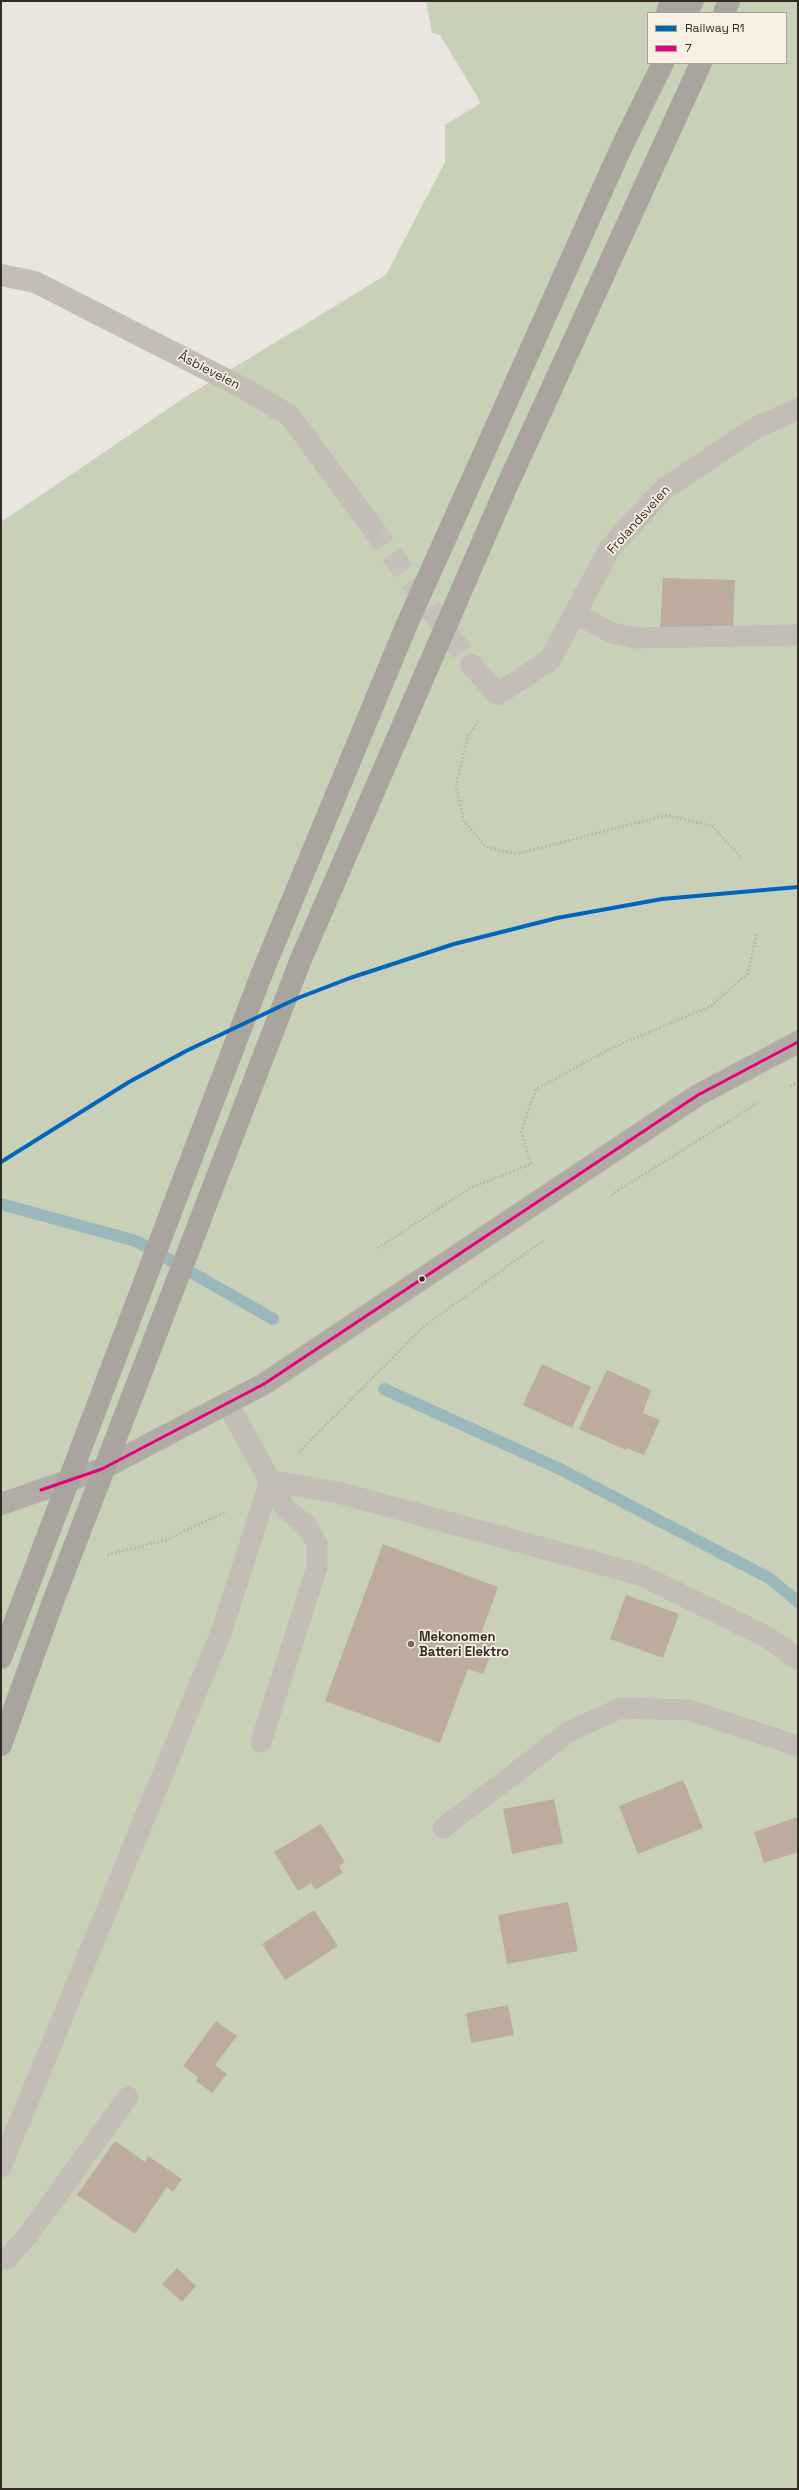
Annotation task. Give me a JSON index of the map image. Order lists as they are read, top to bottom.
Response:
{
  "streets": {
    "street": ["Åsbieveien", "Frolandsveien"]
  },
  "places": ["Mekonomen Batteri Elektro"],
  "lines": ["rail line R1", "transit line 7"],
  "legend": ["Railway R1", "7"]
}
